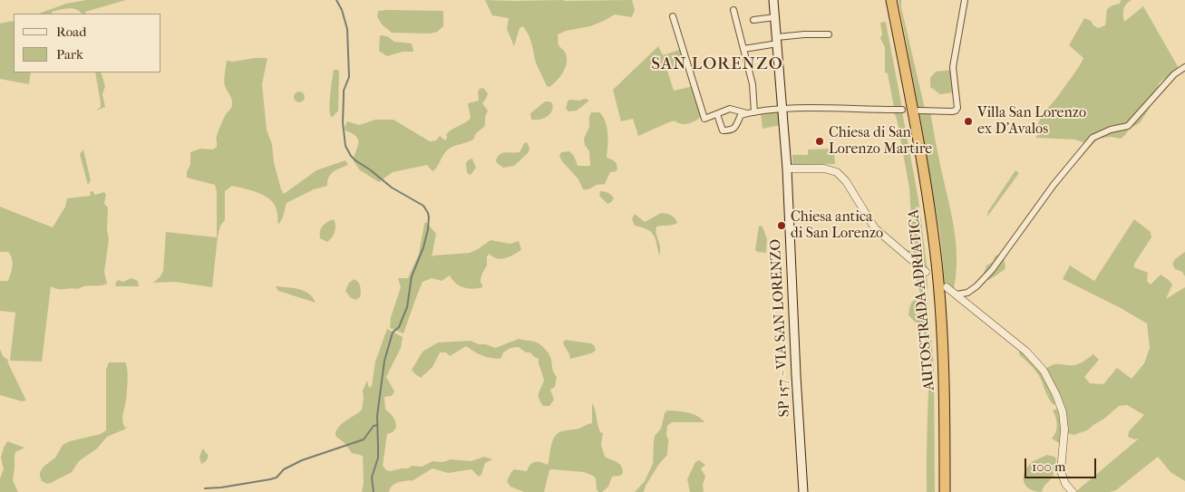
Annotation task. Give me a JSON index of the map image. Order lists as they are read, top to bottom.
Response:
{
  "streets": {
    "highway": ["AUTOSTRADA ADRIATICA"],
    "main road": ["SP 157 - VIA SAN LORENZO"]
  },
  "districts": ["SAN LORENZO"],
  "places": ["Villa San Lorenzo ex D'Avalos", "Chiesa di San Lorenzo Martire", "Chiesa antica di San Lorenzo"],
  "legend": ["Road", "Park"],
  "scale_bar": "100 m"
}
